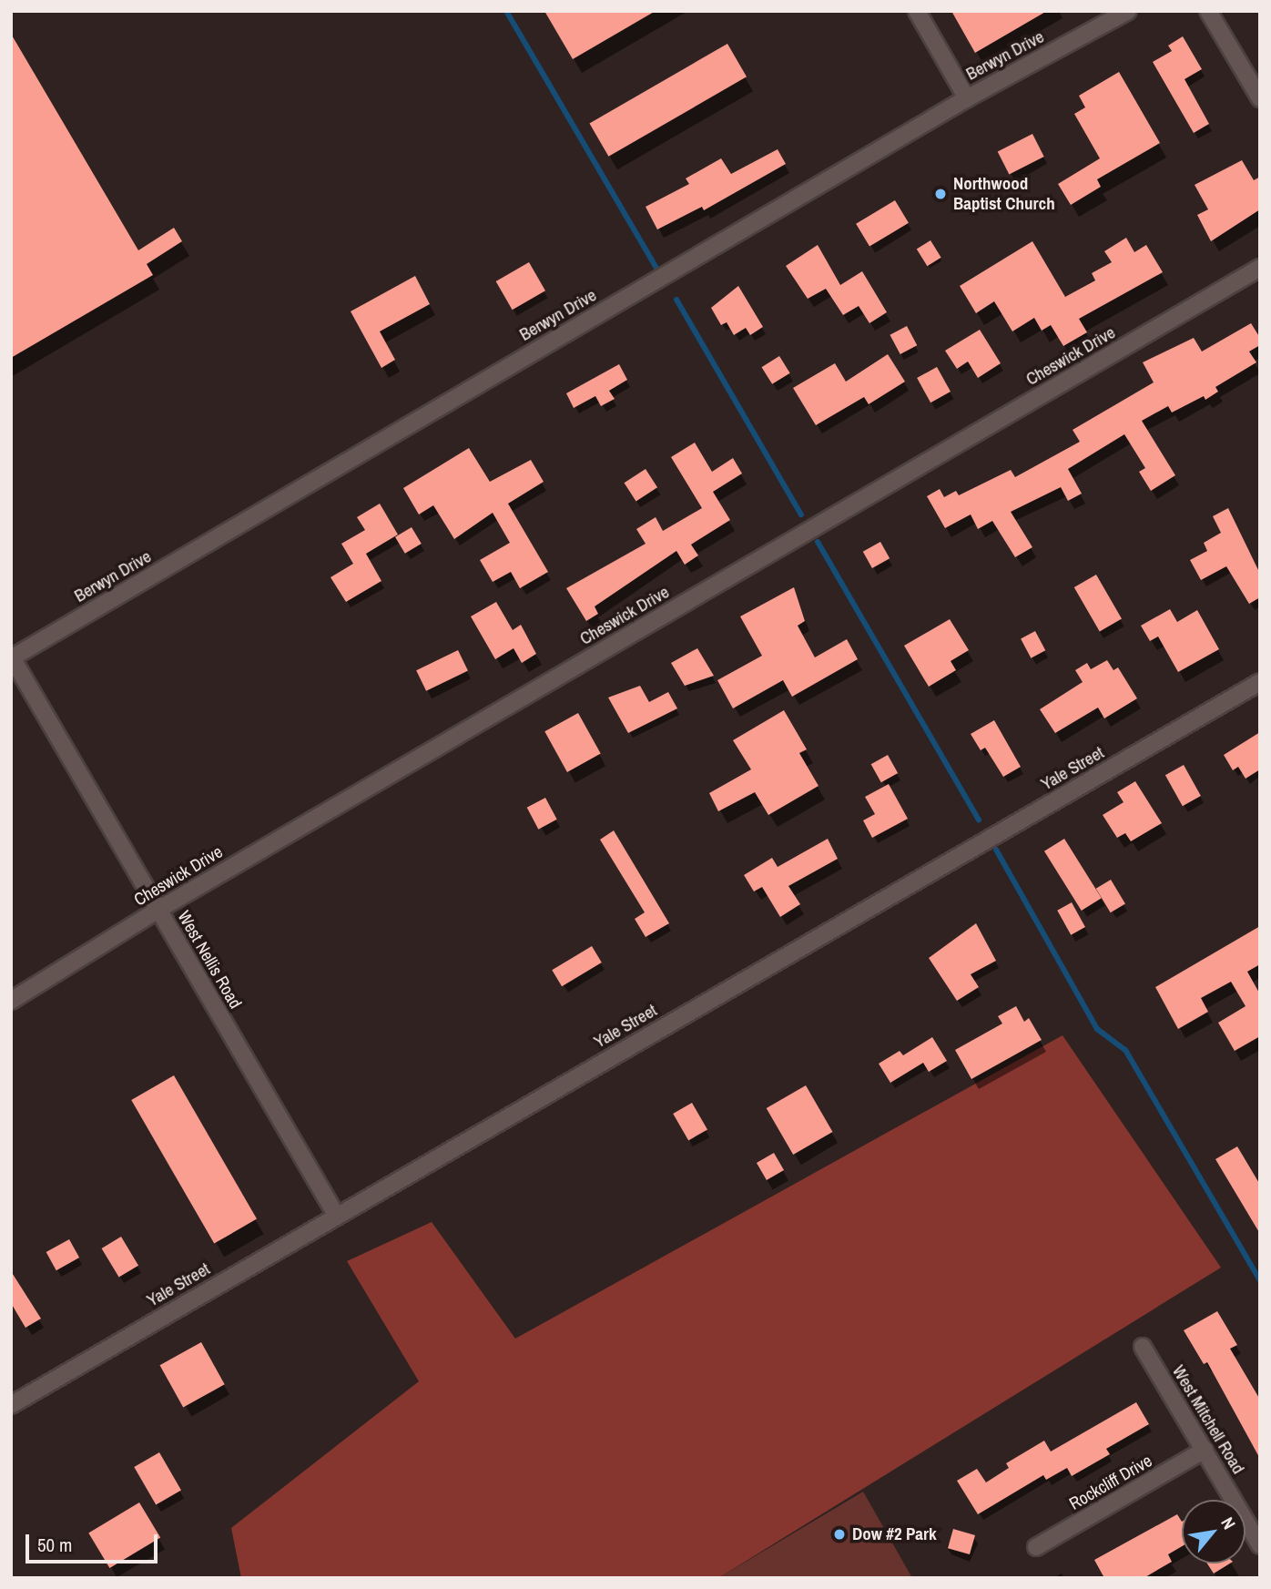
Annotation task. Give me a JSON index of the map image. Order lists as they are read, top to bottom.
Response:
{
  "streets": {
    "street": [
      "Berwyn Drive",
      "Cheswick Drive",
      "Yale Street",
      "West Nellis Road",
      "West Mitchell Road",
      "Rockcliff Drive"
    ]
  },
  "crossings": [
    ["Berwyn Drive", "West Nellis Road"],
    ["Cheswick Drive", "West Nellis Road"],
    ["Yale Street", "West Nellis Road"],
    ["West Mitchell Road", "Rockcliff Drive"]
  ],
  "places": ["Northwood Baptist Church", "Dow #2 Park"],
  "scale_bar": "50 m",
  "north": "top right"
}
